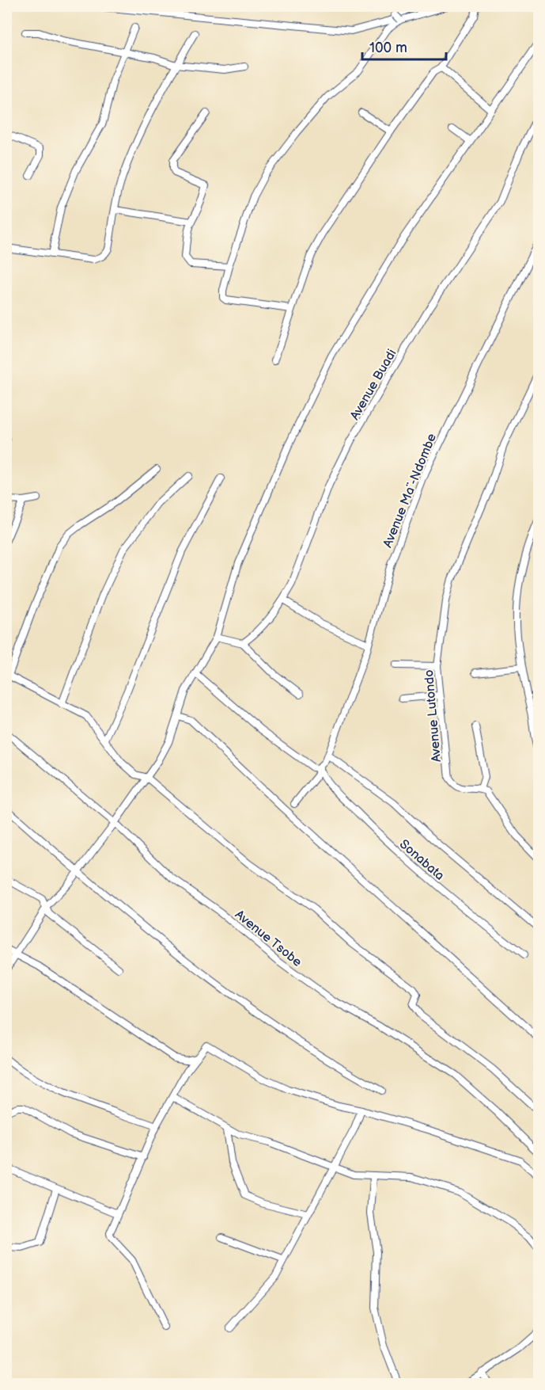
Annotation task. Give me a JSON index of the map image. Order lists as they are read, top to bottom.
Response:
{
  "streets": {
    "street": [
      "Avenue Buadi",
      "Avenue Ma¨-Ndombe",
      "Avenue Lutondo",
      "Sonabata",
      "Avenue Tsobe"
    ]
  },
  "scale_bar": "100 m"
}
